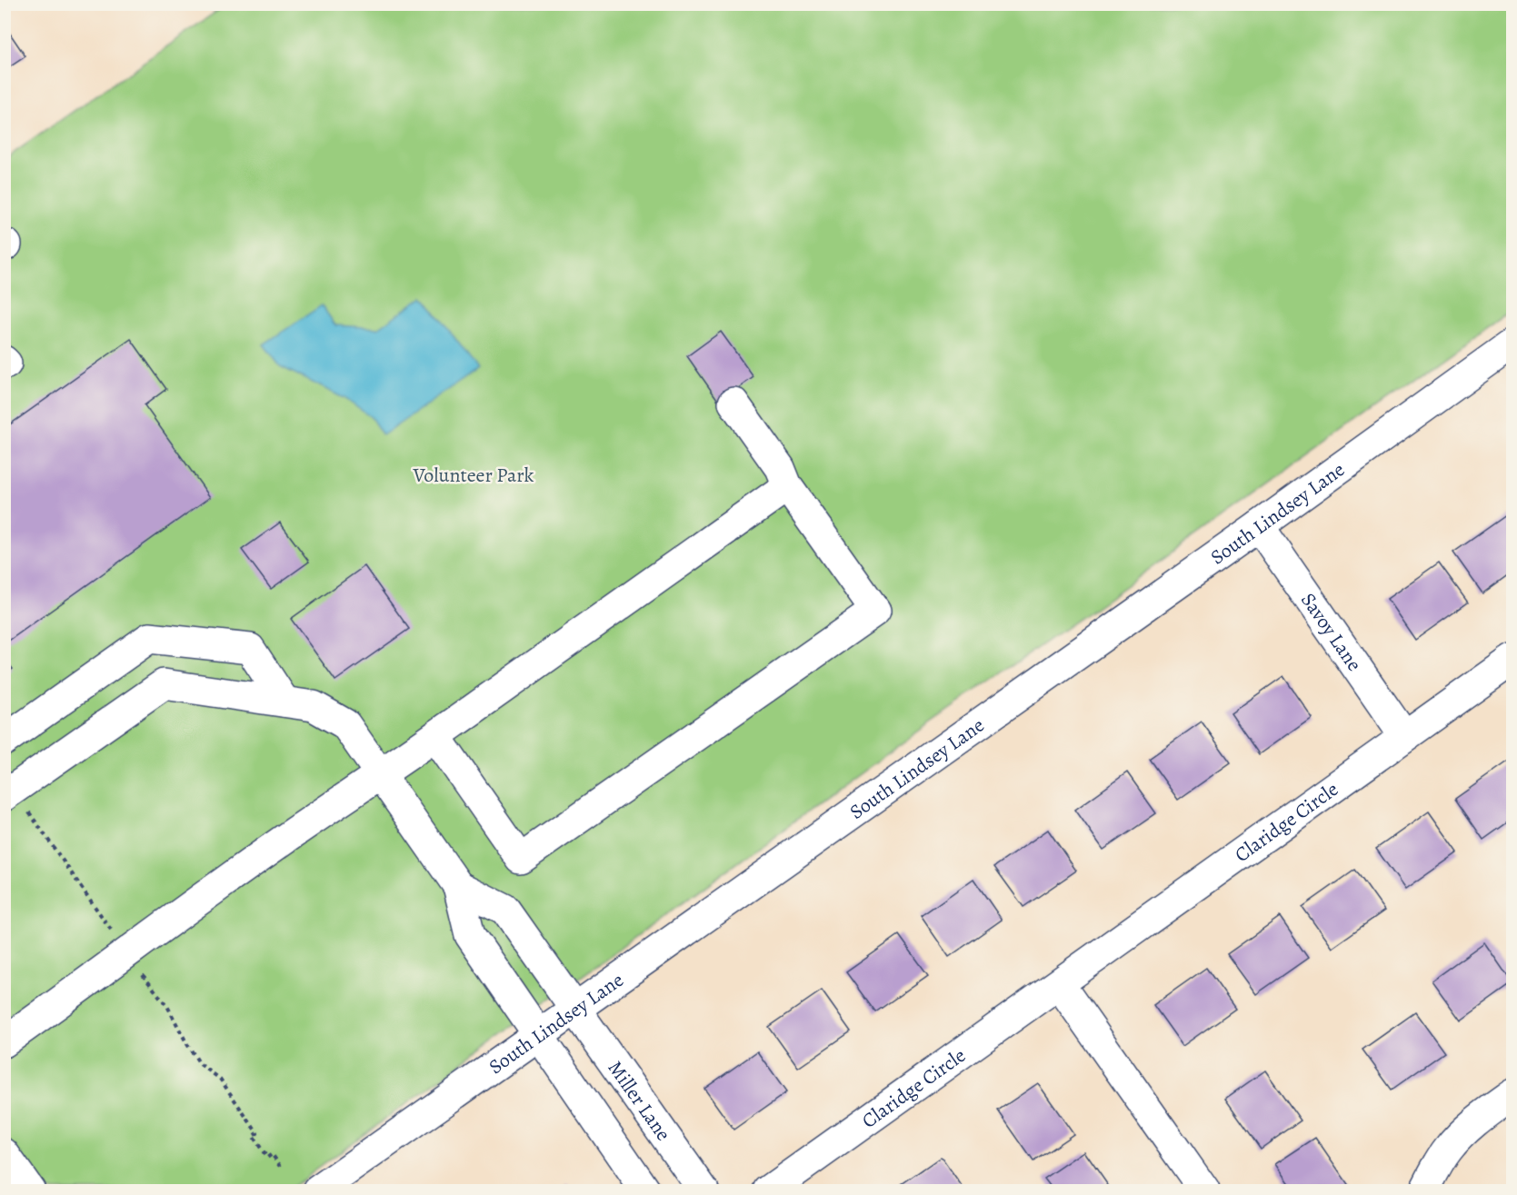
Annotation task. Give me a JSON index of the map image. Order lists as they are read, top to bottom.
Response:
{
  "streets": {
    "street": [
      "South Lindsey Lane",
      "Savoy Lane",
      "Claridge Circle",
      "Miller Lane"
    ]
  },
  "crossings": [
    ["South Lindsey Lane", "Savoy Lane"],
    ["South Lindsey Lane", "Miller Lane"],
    ["Savoy Lane", "Claridge Circle"]
  ],
  "parks": ["Volunteer Park"]
}
